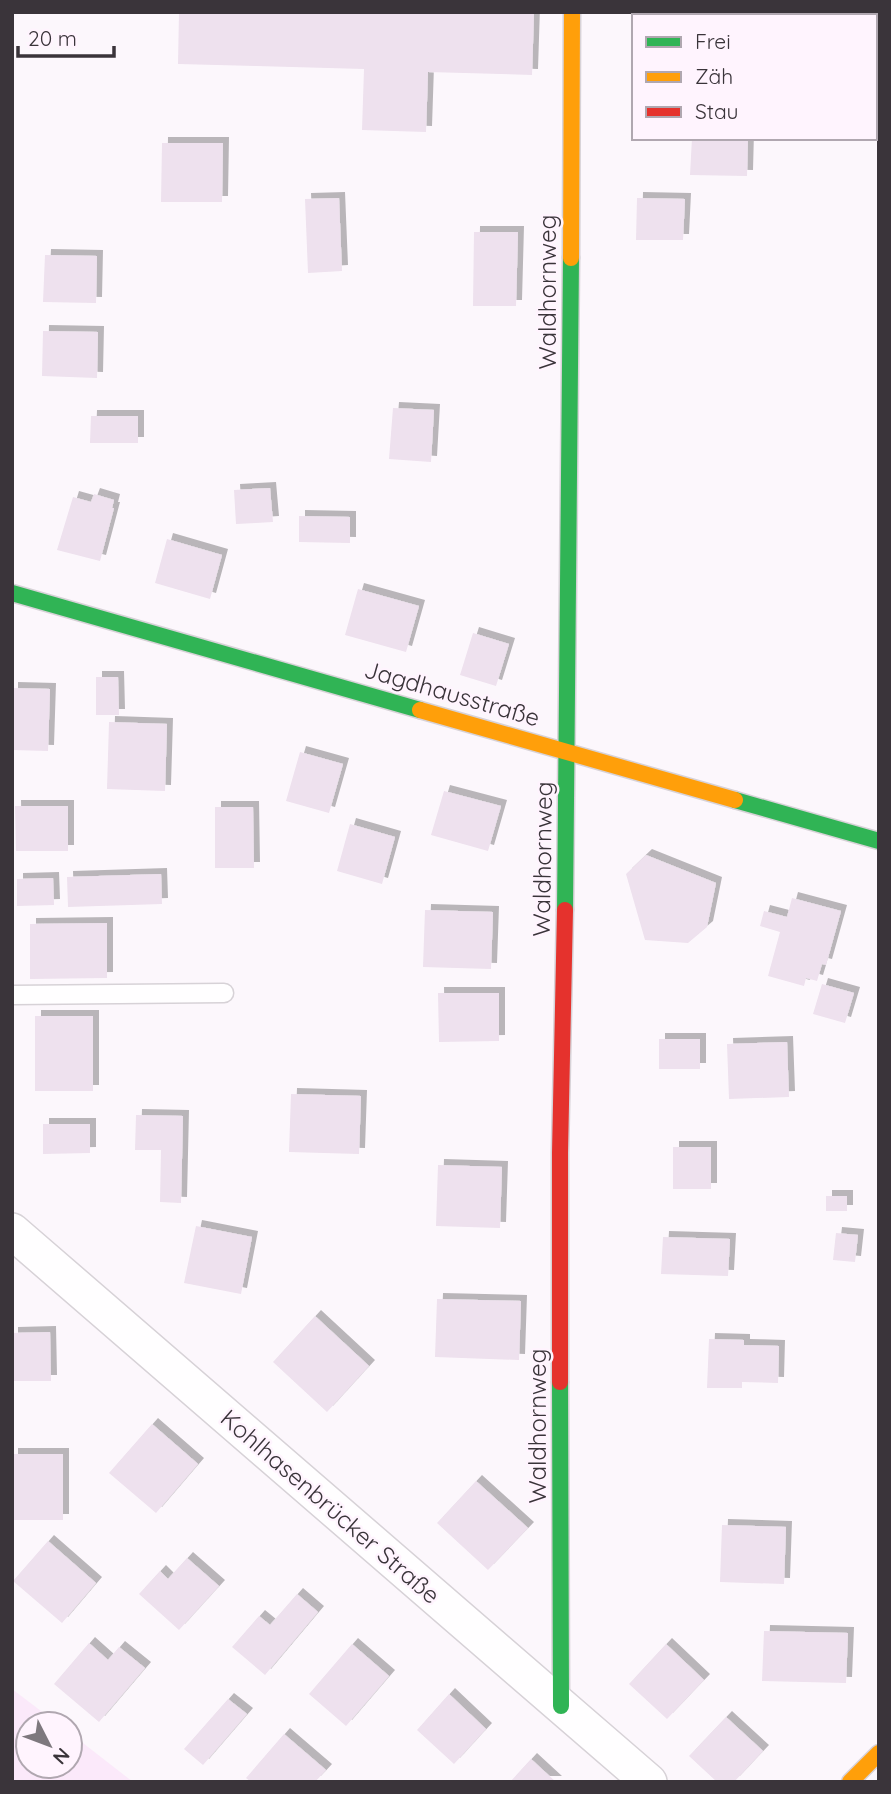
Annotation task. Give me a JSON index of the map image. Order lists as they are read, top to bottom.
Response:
{
  "streets": {
    "street": ["Waldhornweg", "Jagdhausstraße", "Kohlhasenbrücker Straße"]
  },
  "crossings": [
    ["Waldhornweg", "Jagdhausstraße"],
    ["Waldhornweg", "Kohlhasenbrücker Straße"]
  ],
  "legend": ["Frei", "Zäh", "Stau"],
  "scale_bar": "20 m",
  "north": "bottom right"
}
